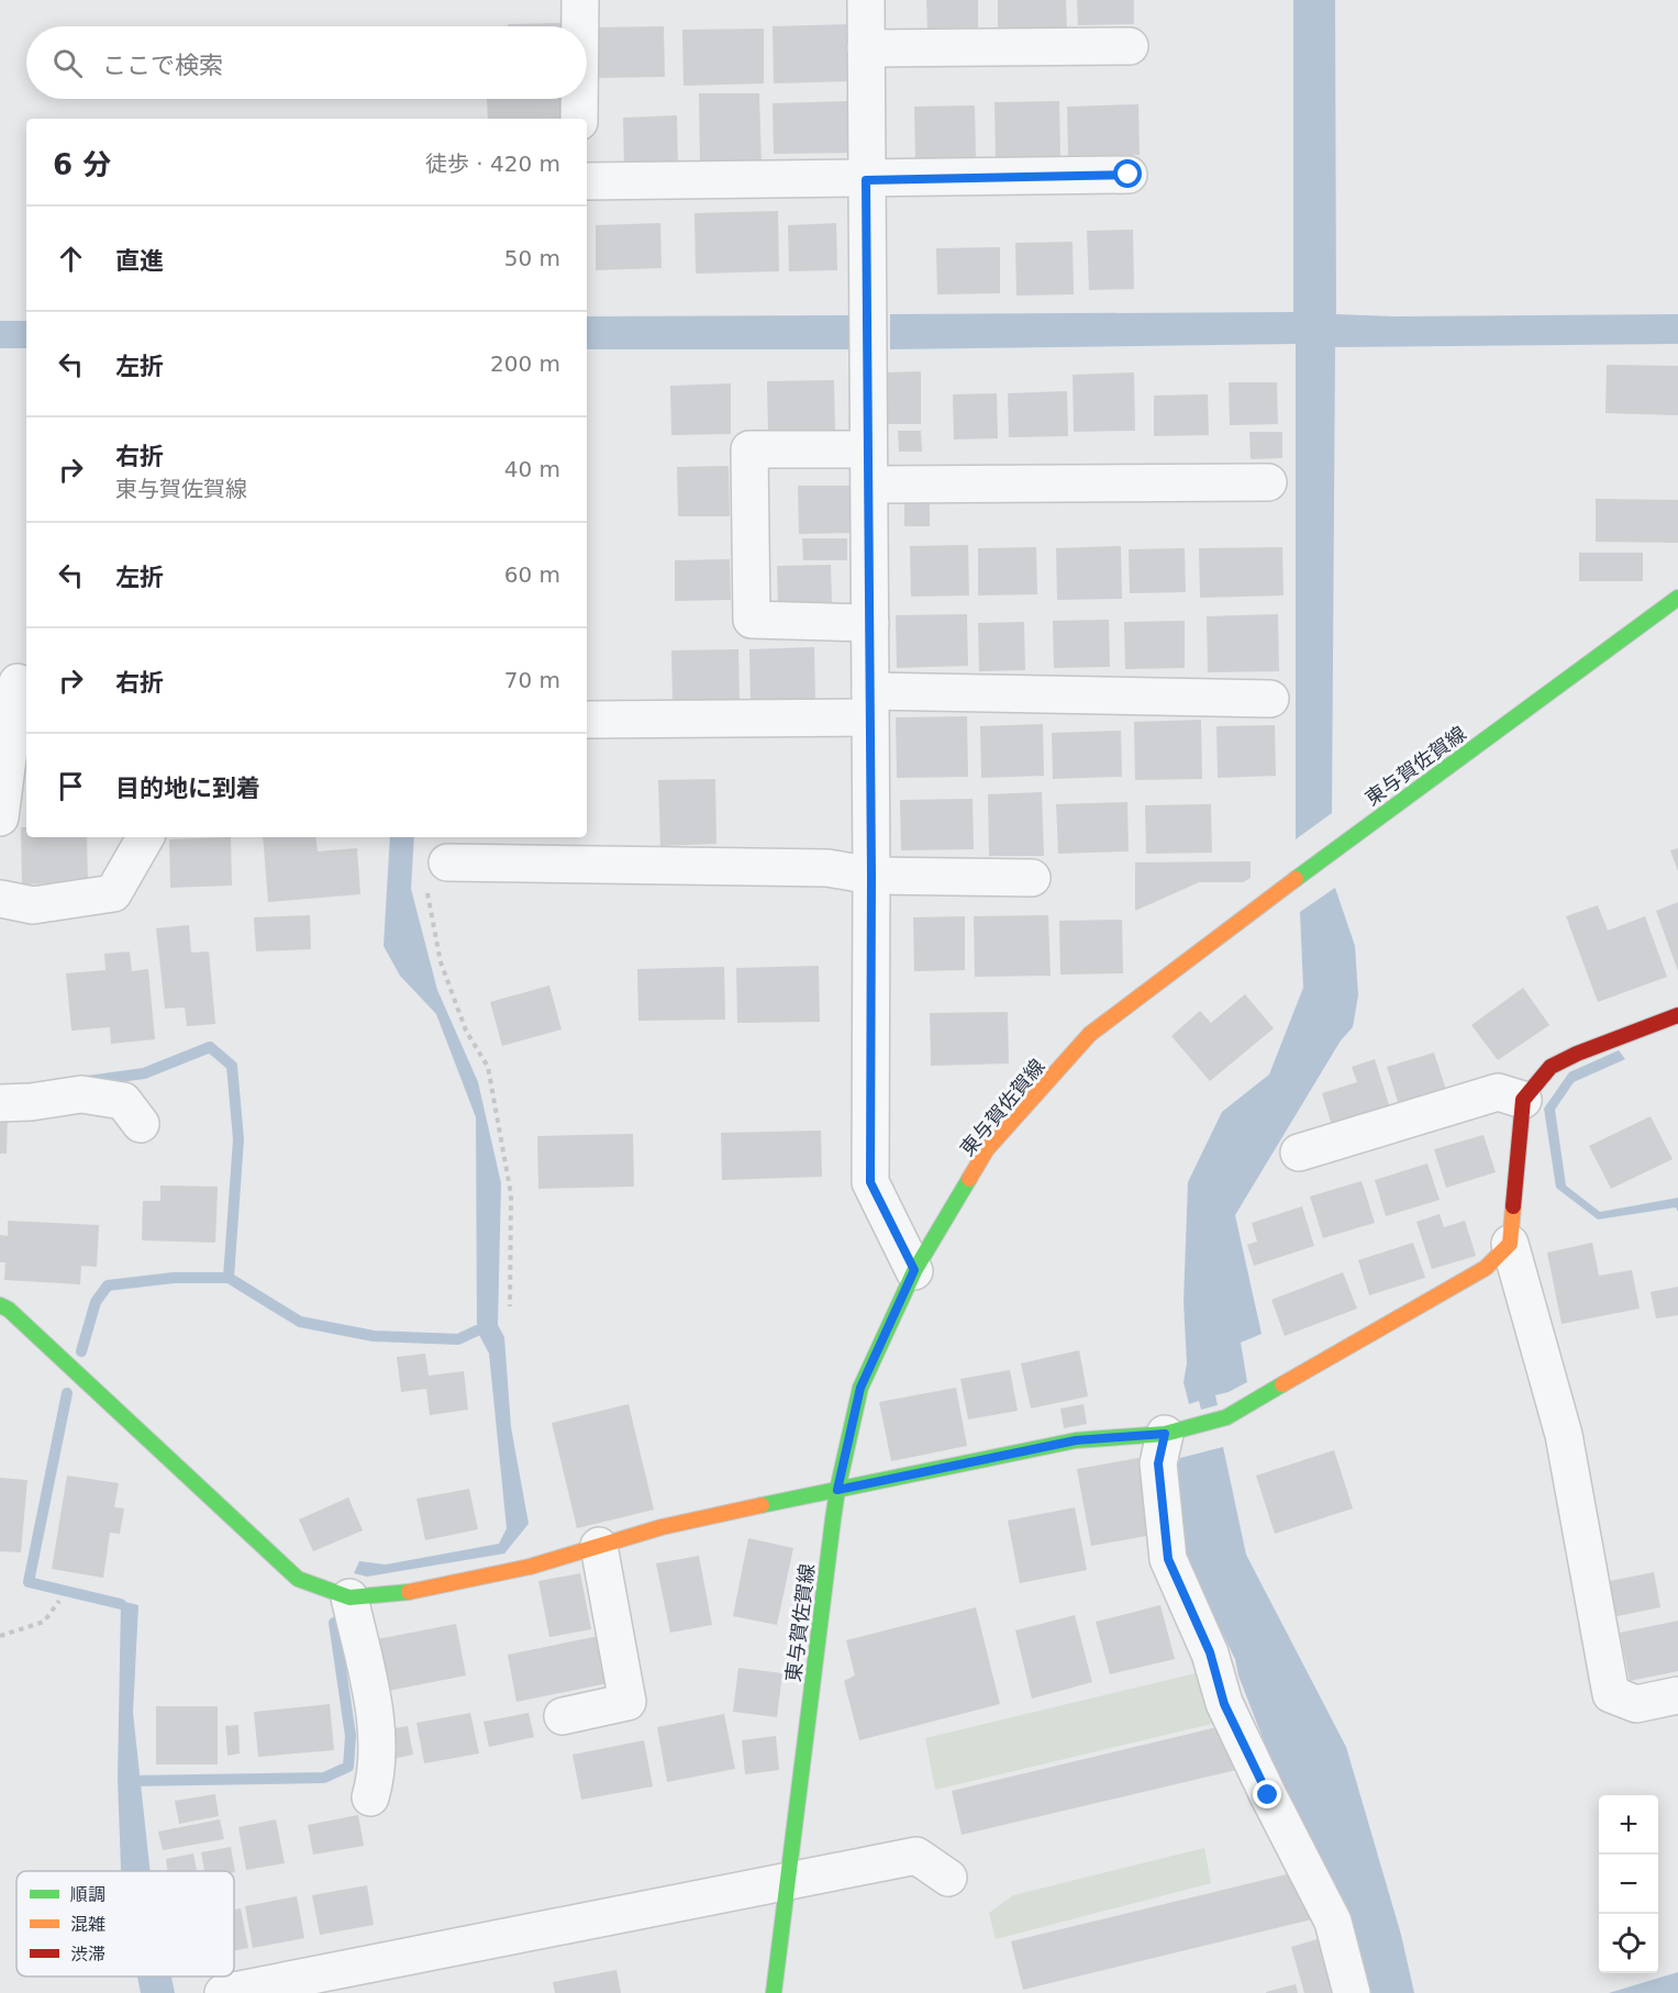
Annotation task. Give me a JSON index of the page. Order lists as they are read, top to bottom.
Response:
{
  "streets": {
    "street": ["東与賀佐賀線"]
  },
  "legend": ["順調", "混雑", "渋滞"],
  "page": {
    "search": "ここで検索",
    "heading": ["6 分", "徒歩 · 420 m"],
    "list": [
      ["直進", "50 m"],
      ["左折", "200 m"],
      ["右折", "東与賀佐賀線", "40 m"],
      ["左折", "60 m"],
      ["右折", "70 m"],
      "目的地に到着"
    ],
    "map_buttons": ["+", "−"]
  }
}
